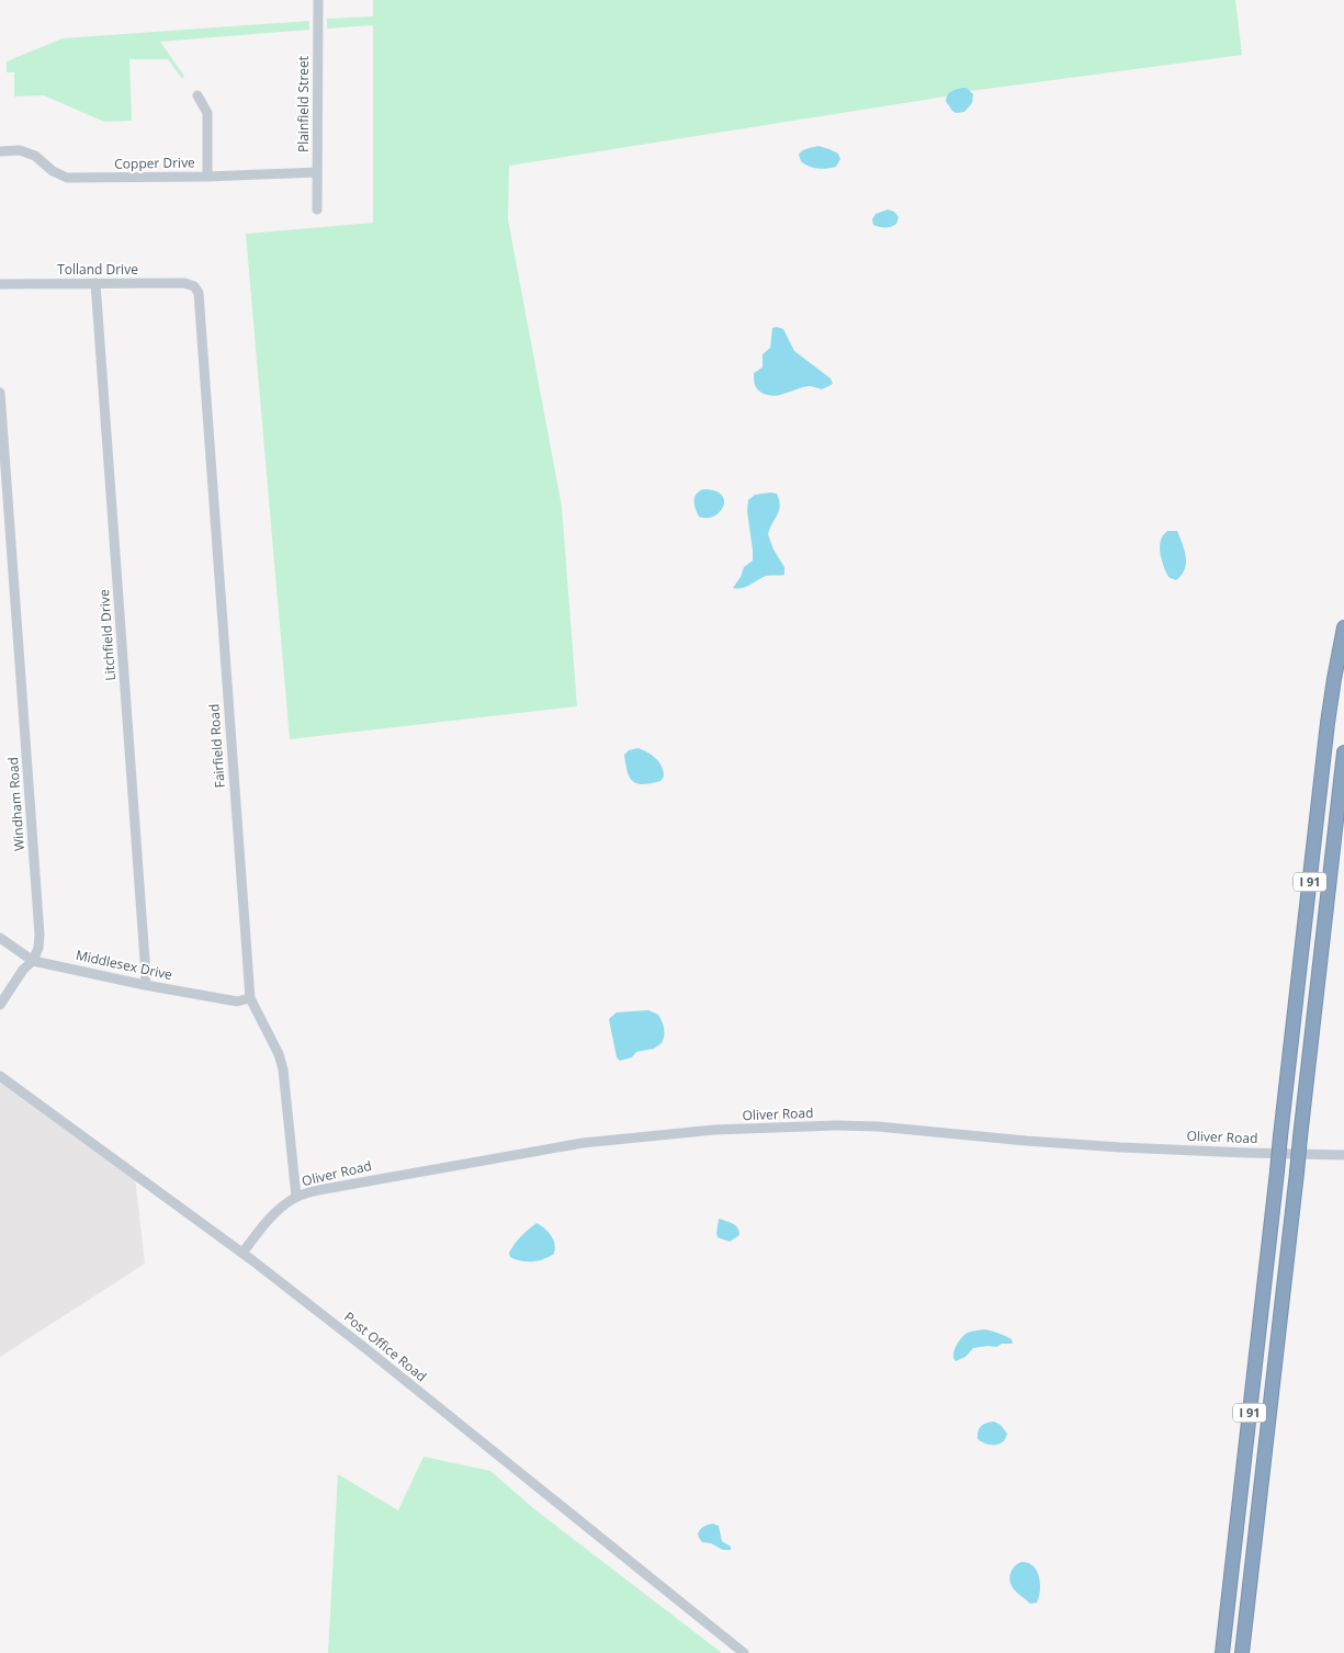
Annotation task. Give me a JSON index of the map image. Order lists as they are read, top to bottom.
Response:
{
  "streets": {
    "highway": ["I 91"],
    "street": [
      "Plainfield Street",
      "Copper Drive",
      "Tolland Drive",
      "Litchfield Drive",
      "Fairfield Road",
      "Windham Road",
      "Middlesex Drive",
      "Oliver Road",
      "Post Office Road"
    ]
  },
  "crossings": [
    ["Plainfield Street", "Copper Drive"],
    ["Tolland Drive", "Litchfield Drive"],
    ["Tolland Drive", "Fairfield Road"],
    ["Litchfield Drive", "Middlesex Drive"],
    ["Fairfield Road", "Middlesex Drive"],
    ["Fairfield Road", "Oliver Road"],
    ["Windham Road", "Middlesex Drive"],
    ["Oliver Road", "Post Office Road"]
  ]
}
